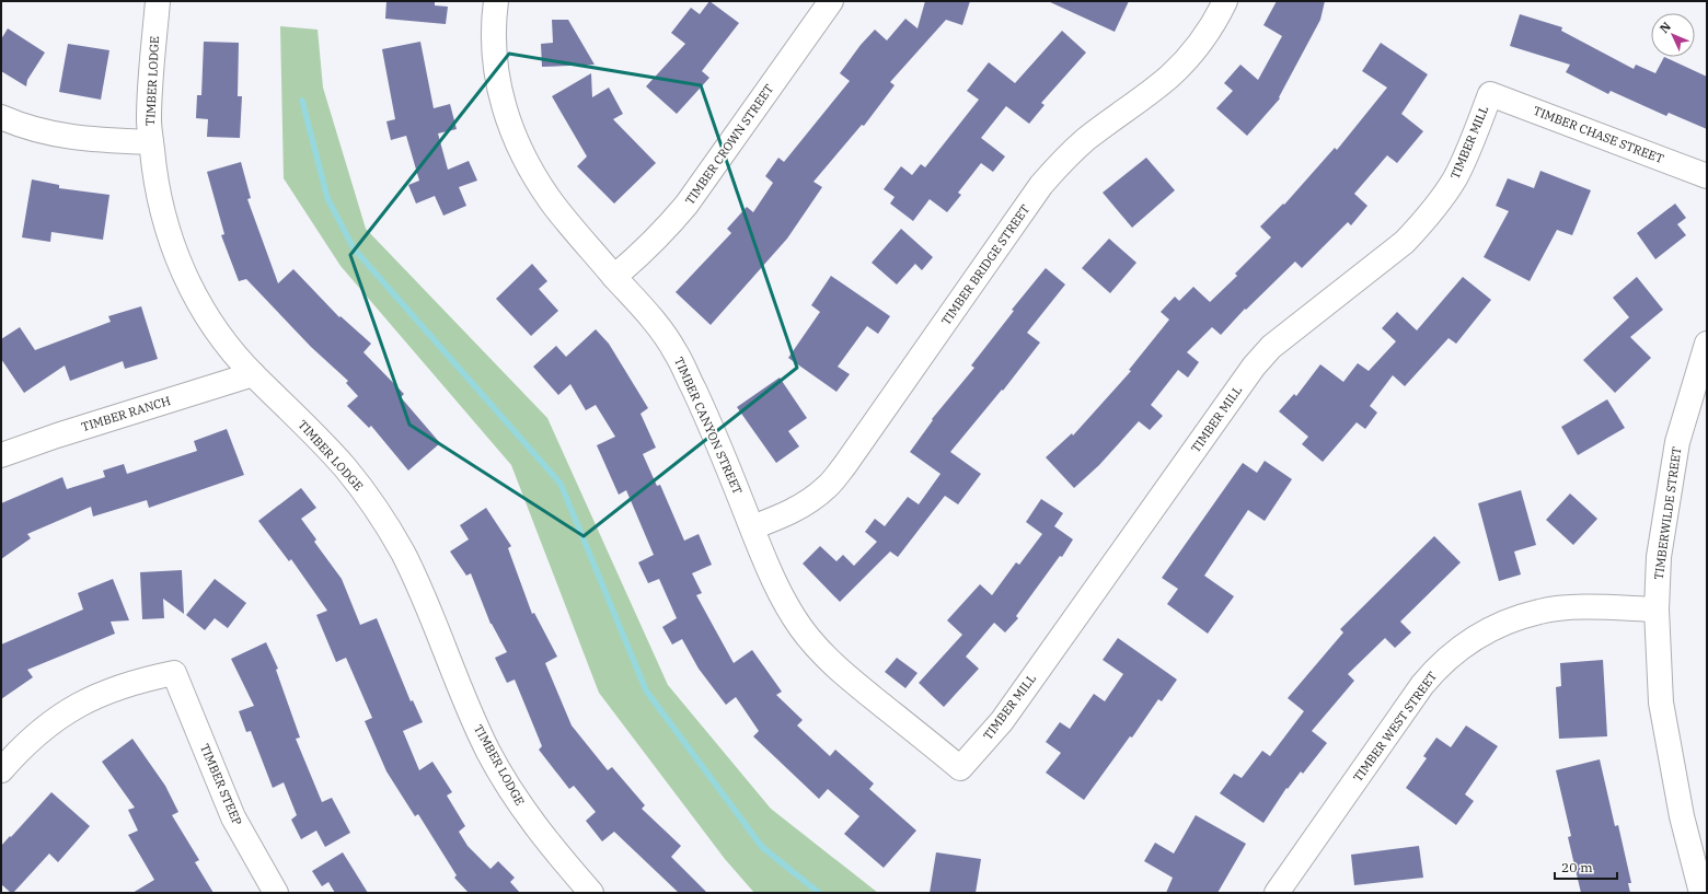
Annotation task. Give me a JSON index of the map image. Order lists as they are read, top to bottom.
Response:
{
  "streets": {
    "street": [
      "TIMBER LODGE",
      "TIMBER CHASE STREET",
      "TIMBER MILL",
      "TIMBER CROWN STREET",
      "TIMBER BRIDGE STREET",
      "TIMBER RANCH",
      "TIMBER CANYON STREET",
      "TIMBERWILDE STREET",
      "TIMBER WEST STREET",
      "TIMBER STEEP"
    ]
  },
  "crossings": [
    ["TIMBER LODGE", "TIMBER RANCH"],
    ["TIMBER CHASE STREET", "TIMBER MILL"],
    ["TIMBER MILL", "TIMBER CANYON STREET"],
    ["TIMBER CROWN STREET", "TIMBER CANYON STREET"],
    ["TIMBER BRIDGE STREET", "TIMBER CANYON STREET"],
    ["TIMBERWILDE STREET", "TIMBER WEST STREET"]
  ],
  "scale_bar": "20 m",
  "north": "top left"
}
